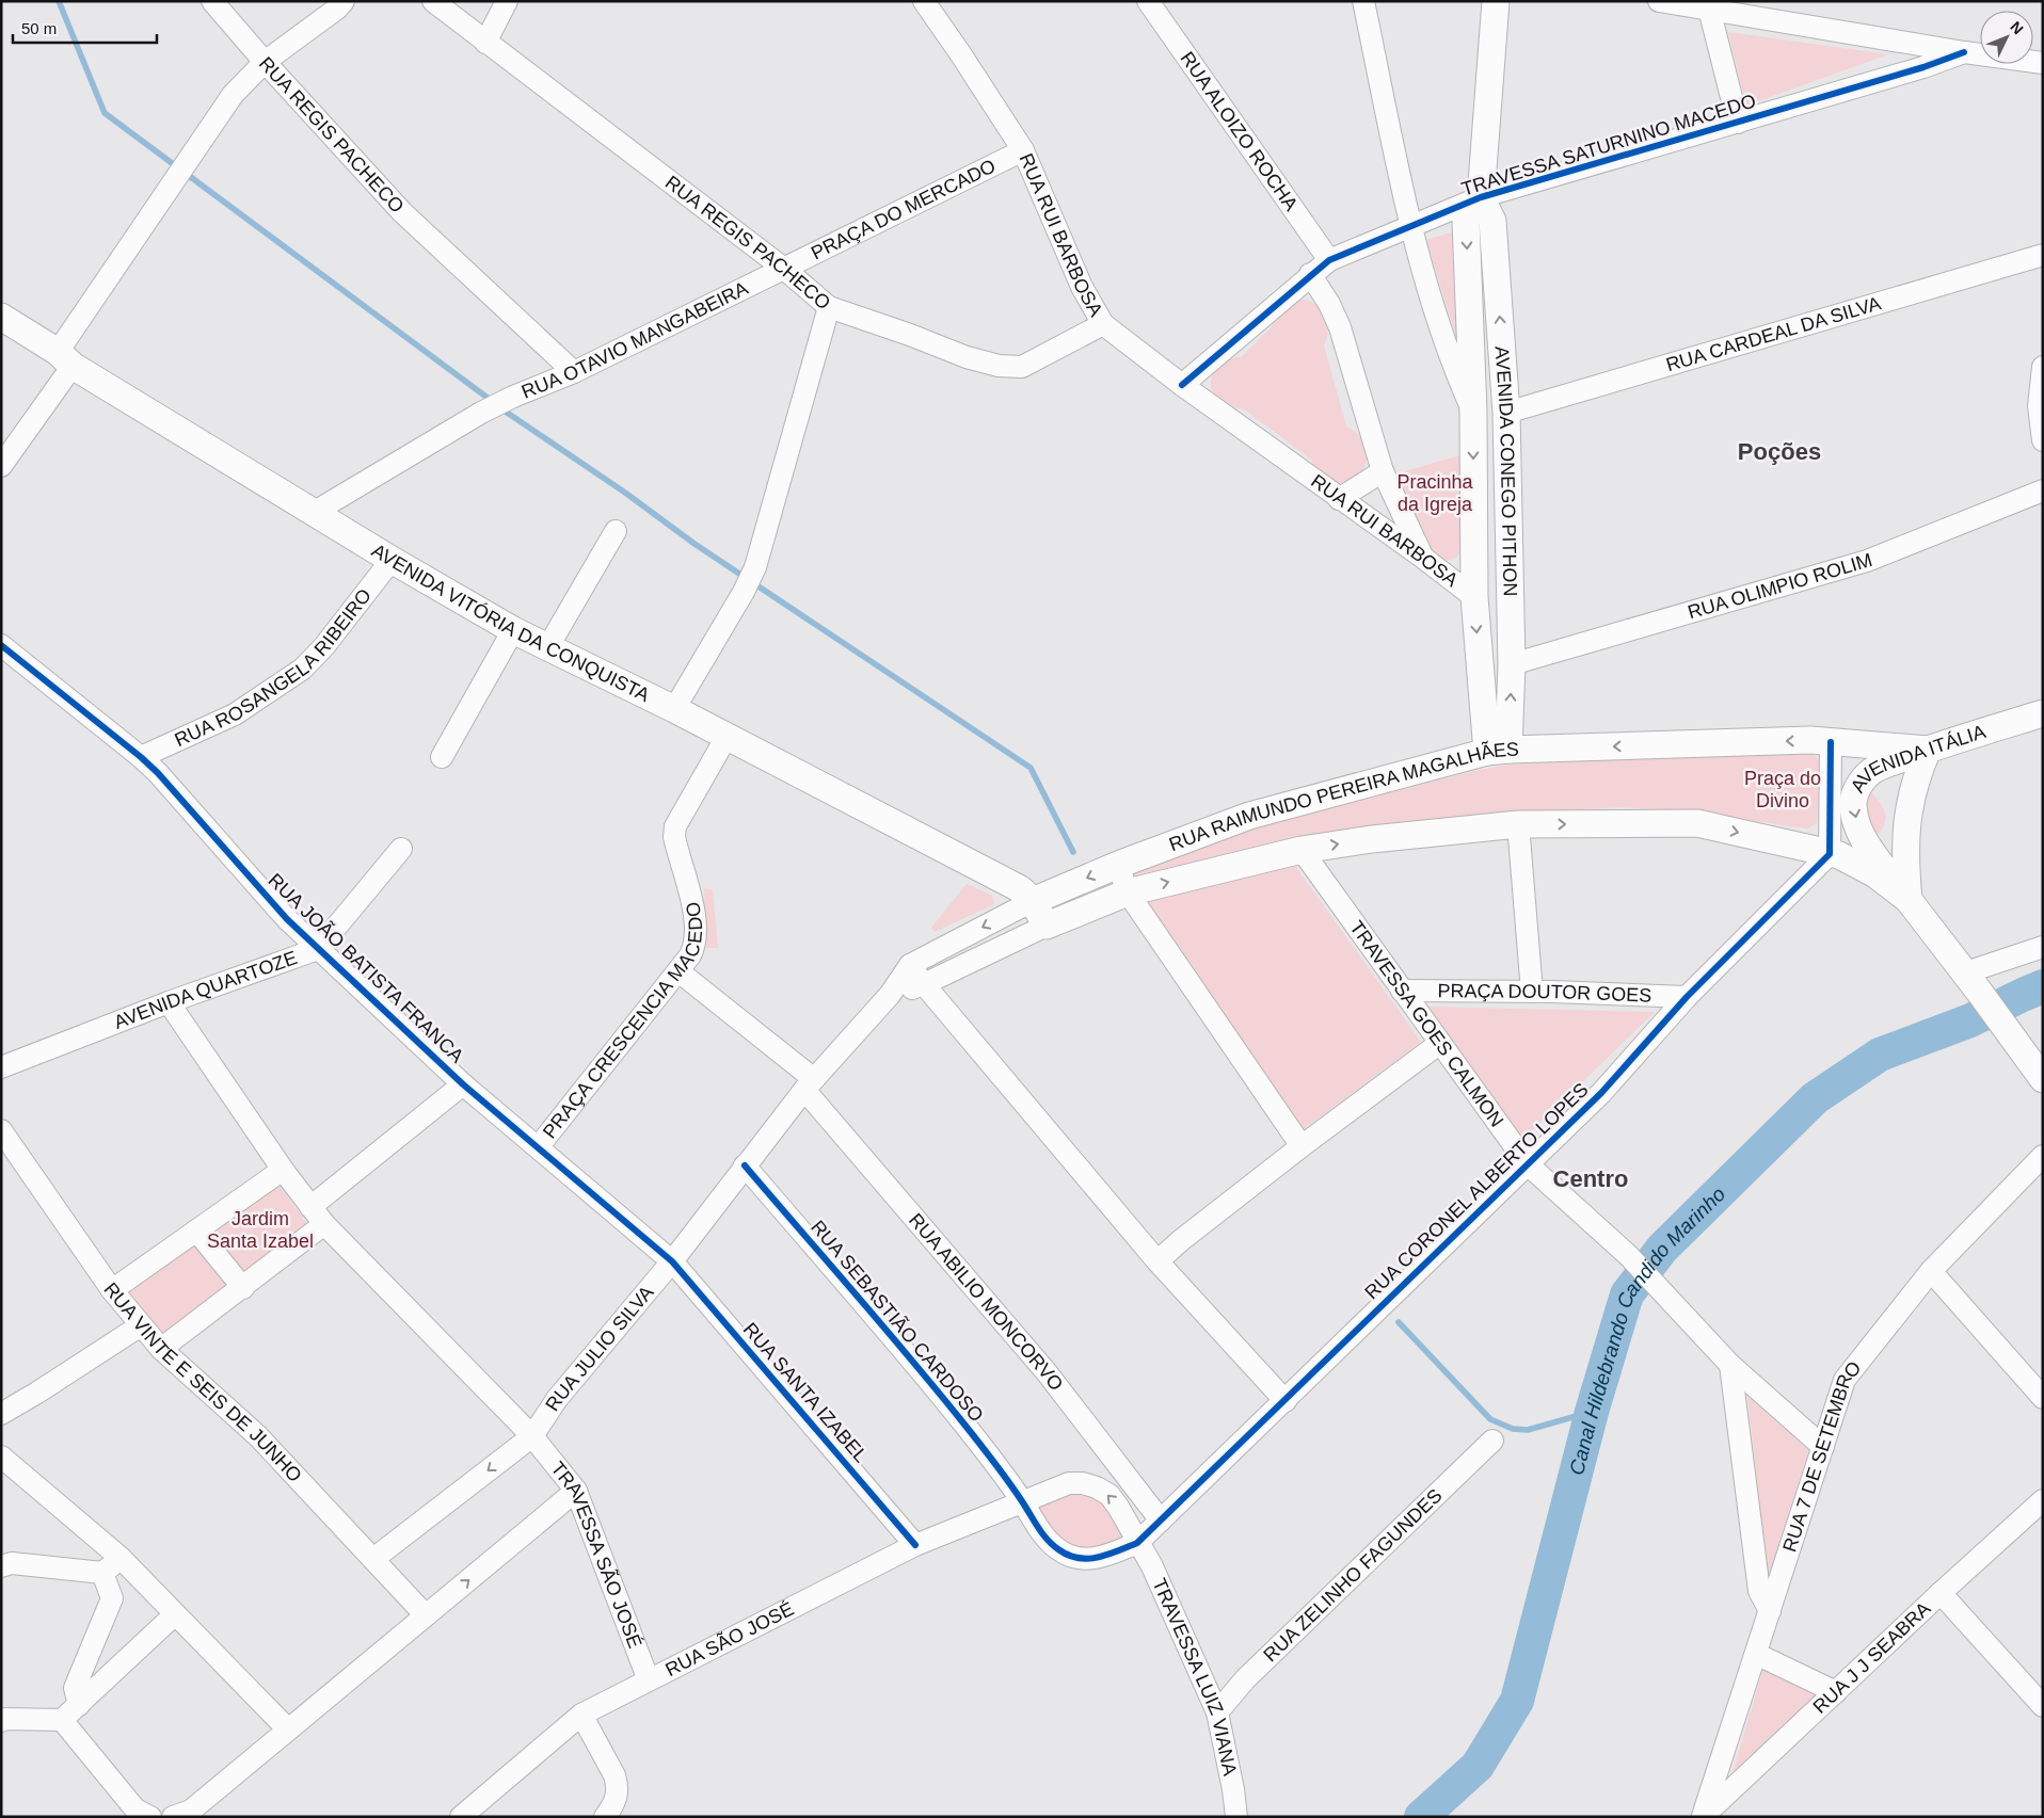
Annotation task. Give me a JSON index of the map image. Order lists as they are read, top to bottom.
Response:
{
  "streets": {
    "main road": [
      "AVENIDA CONEGO PITHON",
      "AVENIDA VITÓRIA DA CONQUISTA",
      "AVENIDA ITÁLIA",
      "RUA RAIMUNDO PEREIRA MAGALHÃES"
    ],
    "street": [
      "RUA ALOIZO ROCHA",
      "RUA REGIS PACHECO",
      "TRAVESSA SATURNINO MACEDO",
      "PRAÇA DO MERCADO",
      "RUA RUI BARBOSA",
      "RUA CARDEAL DA SILVA",
      "RUA OTAVIO MANGABEIRA",
      "RUA OLIMPIO ROLIM",
      "RUA ROSANGELA RIBEIRO",
      "RUA JOÃO BATISTA FRANCA",
      "AVENIDA QUARTOZE",
      "PRAÇA DOUTOR GOES",
      "PRAÇA CRESCENCIA MACEDO",
      "TRAVESSA GOES CALMON",
      "RUA CORONEL ALBERTO LOPES",
      "RUA ABILIO MONCORVO",
      "RUA SEBASTIÃO CARDOSO",
      "RUA JULIO SILVA",
      "RUA VINTE E SEIS DE JUNHO",
      "RUA SANTA IZABEL",
      "RUA 7 DE SETEMBRO",
      "TRAVESSA SÃO JOSÉ",
      "RUA ZELINHO FAGUNDES",
      "RUA SÃO JOSÉ",
      "RUA J J SEABRA",
      "TRAVESSA LUIZ VIANA"
    ]
  },
  "crossings": [
    ["RUA ALOIZO ROCHA", "TRAVESSA SATURNINO MACEDO"],
    ["RUA REGIS PACHECO", "PRAÇA DO MERCADO"],
    ["RUA REGIS PACHECO", "RUA RUI BARBOSA"],
    ["RUA REGIS PACHECO", "RUA OTAVIO MANGABEIRA"],
    ["TRAVESSA SATURNINO MACEDO", "RUA RUI BARBOSA"],
    ["TRAVESSA SATURNINO MACEDO", "AVENIDA CONEGO PITHON"],
    ["PRAÇA DO MERCADO", "RUA RUI BARBOSA"],
    ["PRAÇA DO MERCADO", "RUA OTAVIO MANGABEIRA"],
    ["RUA RUI BARBOSA", "AVENIDA CONEGO PITHON"],
    ["RUA CARDEAL DA SILVA", "AVENIDA CONEGO PITHON"],
    ["RUA OTAVIO MANGABEIRA", "AVENIDA VITÓRIA DA CONQUISTA"],
    ["AVENIDA CONEGO PITHON", "RUA OLIMPIO ROLIM"],
    ["AVENIDA CONEGO PITHON", "RUA RAIMUNDO PEREIRA MAGALHÃES"],
    ["AVENIDA VITÓRIA DA CONQUISTA", "RUA ROSANGELA RIBEIRO"],
    ["AVENIDA VITÓRIA DA CONQUISTA", "RUA RAIMUNDO PEREIRA MAGALHÃES"],
    ["AVENIDA VITÓRIA DA CONQUISTA", "PRAÇA CRESCENCIA MACEDO"],
    ["RUA ROSANGELA RIBEIRO", "RUA JOÃO BATISTA FRANCA"],
    ["AVENIDA ITÁLIA", "RUA RAIMUNDO PEREIRA MAGALHÃES"],
    ["RUA RAIMUNDO PEREIRA MAGALHÃES", "RUA JOÃO BATISTA FRANCA"],
    ["RUA RAIMUNDO PEREIRA MAGALHÃES", "TRAVESSA GOES CALMON"],
    ["RUA RAIMUNDO PEREIRA MAGALHÃES", "RUA CORONEL ALBERTO LOPES"],
    ["RUA RAIMUNDO PEREIRA MAGALHÃES", "RUA ABILIO MONCORVO"],
    ["RUA RAIMUNDO PEREIRA MAGALHÃES", "RUA SEBASTIÃO CARDOSO"],
    ["RUA RAIMUNDO PEREIRA MAGALHÃES", "RUA JULIO SILVA"],
    ["RUA RAIMUNDO PEREIRA MAGALHÃES", "RUA SANTA IZABEL"],
    ["RUA JOÃO BATISTA FRANCA", "AVENIDA QUARTOZE"],
    ["RUA JOÃO BATISTA FRANCA", "PRAÇA CRESCENCIA MACEDO"],
    ["RUA JOÃO BATISTA FRANCA", "RUA JULIO SILVA"],
    ["RUA JOÃO BATISTA FRANCA", "RUA SANTA IZABEL"],
    ["AVENIDA QUARTOZE", "TRAVESSA SÃO JOSÉ"],
    ["PRAÇA DOUTOR GOES", "TRAVESSA GOES CALMON"],
    ["PRAÇA DOUTOR GOES", "RUA CORONEL ALBERTO LOPES"],
    ["PRAÇA CRESCENCIA MACEDO", "RUA ABILIO MONCORVO"],
    ["TRAVESSA GOES CALMON", "RUA CORONEL ALBERTO LOPES"],
    ["TRAVESSA GOES CALMON", "RUA 7 DE SETEMBRO"],
    ["RUA CORONEL ALBERTO LOPES", "RUA ABILIO MONCORVO"],
    ["RUA CORONEL ALBERTO LOPES", "RUA SEBASTIÃO CARDOSO"],
    ["RUA CORONEL ALBERTO LOPES", "TRAVESSA LUIZ VIANA"],
    ["RUA SEBASTIÃO CARDOSO", "RUA SÃO JOSÉ"],
    ["RUA SEBASTIÃO CARDOSO", "TRAVESSA LUIZ VIANA"],
    ["RUA JULIO SILVA", "RUA SANTA IZABEL"],
    ["RUA JULIO SILVA", "TRAVESSA SÃO JOSÉ"],
    ["RUA SANTA IZABEL", "RUA SÃO JOSÉ"],
    ["RUA 7 DE SETEMBRO", "RUA J J SEABRA"],
    ["TRAVESSA SÃO JOSÉ", "RUA SÃO JOSÉ"],
    ["RUA ZELINHO FAGUNDES", "TRAVESSA LUIZ VIANA"],
    ["RUA SÃO JOSÉ", "TRAVESSA LUIZ VIANA"]
  ],
  "districts": ["Poções", "Centro"],
  "water": ["Canal Hildebrando Candido Marinho"],
  "parks": ["Pracinha da Igreja", "Praça do Divino", "Jardim Santa Izabel"],
  "scale_bar": "50 m",
  "north": "top right"
}
